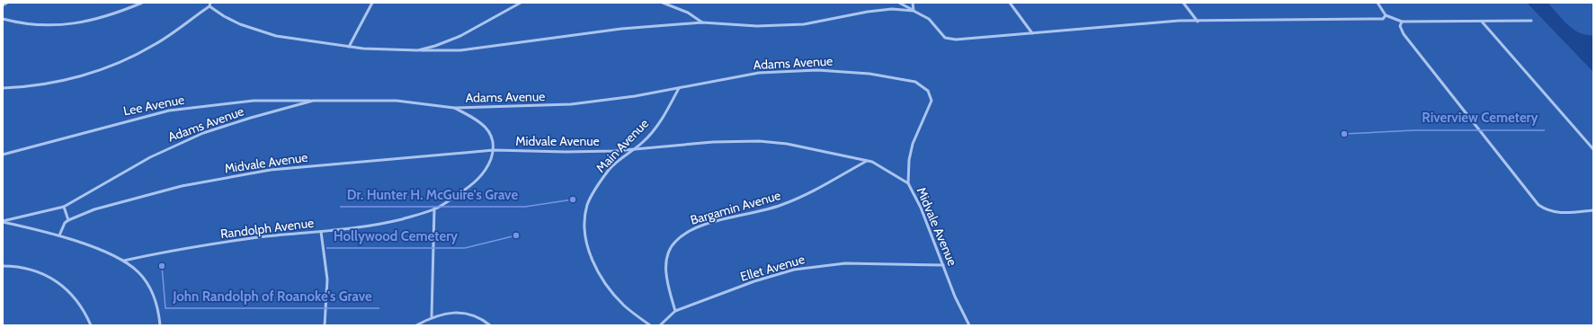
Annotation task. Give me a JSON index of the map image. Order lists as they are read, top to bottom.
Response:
{
  "streets": {
    "lane": [
      "Adams Avenue",
      "Lee Avenue",
      "Midvale Avenue",
      "Main Avenue",
      "Bargamin Avenue",
      "Randolph Avenue",
      "Ellet Avenue"
    ]
  },
  "crossings": [
    ["Adams Avenue", "Lee Avenue"],
    ["Adams Avenue", "Midvale Avenue"],
    ["Adams Avenue", "Main Avenue"],
    ["Midvale Avenue", "Main Avenue"],
    ["Midvale Avenue", "Bargamin Avenue"],
    ["Midvale Avenue", "Randolph Avenue"],
    ["Midvale Avenue", "Ellet Avenue"],
    ["Bargamin Avenue", "Ellet Avenue"]
  ],
  "places": [
    "Riverview Cemetery",
    "Dr. Hunter H. McGuire's Grave",
    "Hollywood Cemetery",
    "John Randolph of Roanoke's Grave"
  ]
}
